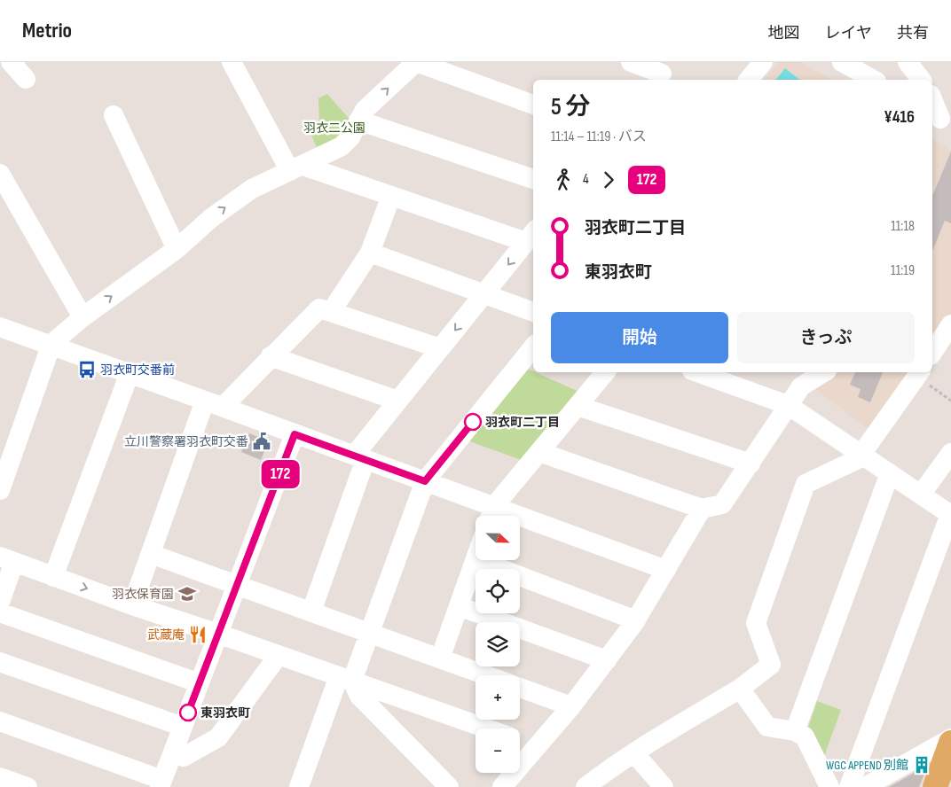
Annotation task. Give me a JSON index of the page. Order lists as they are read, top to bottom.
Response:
{
  "parks": ["羽衣二公園"],
  "places": {
    "bus stop": ["羽衣町交番前"],
    "other": ["羽衣町二丁目", "東羽衣町"],
    "public building": ["立川警察署羽衣町交番"],
    "school or university": ["羽衣保育園"],
    "restaurant": ["武蔵庵"],
    "building": ["WGC APPEND 別館"]
  },
  "lines": ["bus line 172"],
  "north": "right",
  "page": {
    "header": "Metrio",
    "nav": ["地図", "レイヤ", "共有"],
    "on_map": "172",
    "heading": ["5 分", "11:14 – 11:19 · バス", "¥416"],
    "legs": ["4", "172"],
    "list": [
      {
        "name": "羽衣町二丁目",
        "value": "11:18"
      },
      {
        "name": "東羽衣町",
        "value": "11:19"
      }
    ],
    "buttons": ["開始", "きっぷ"],
    "map_buttons": ["+", "−"]
  }
}
